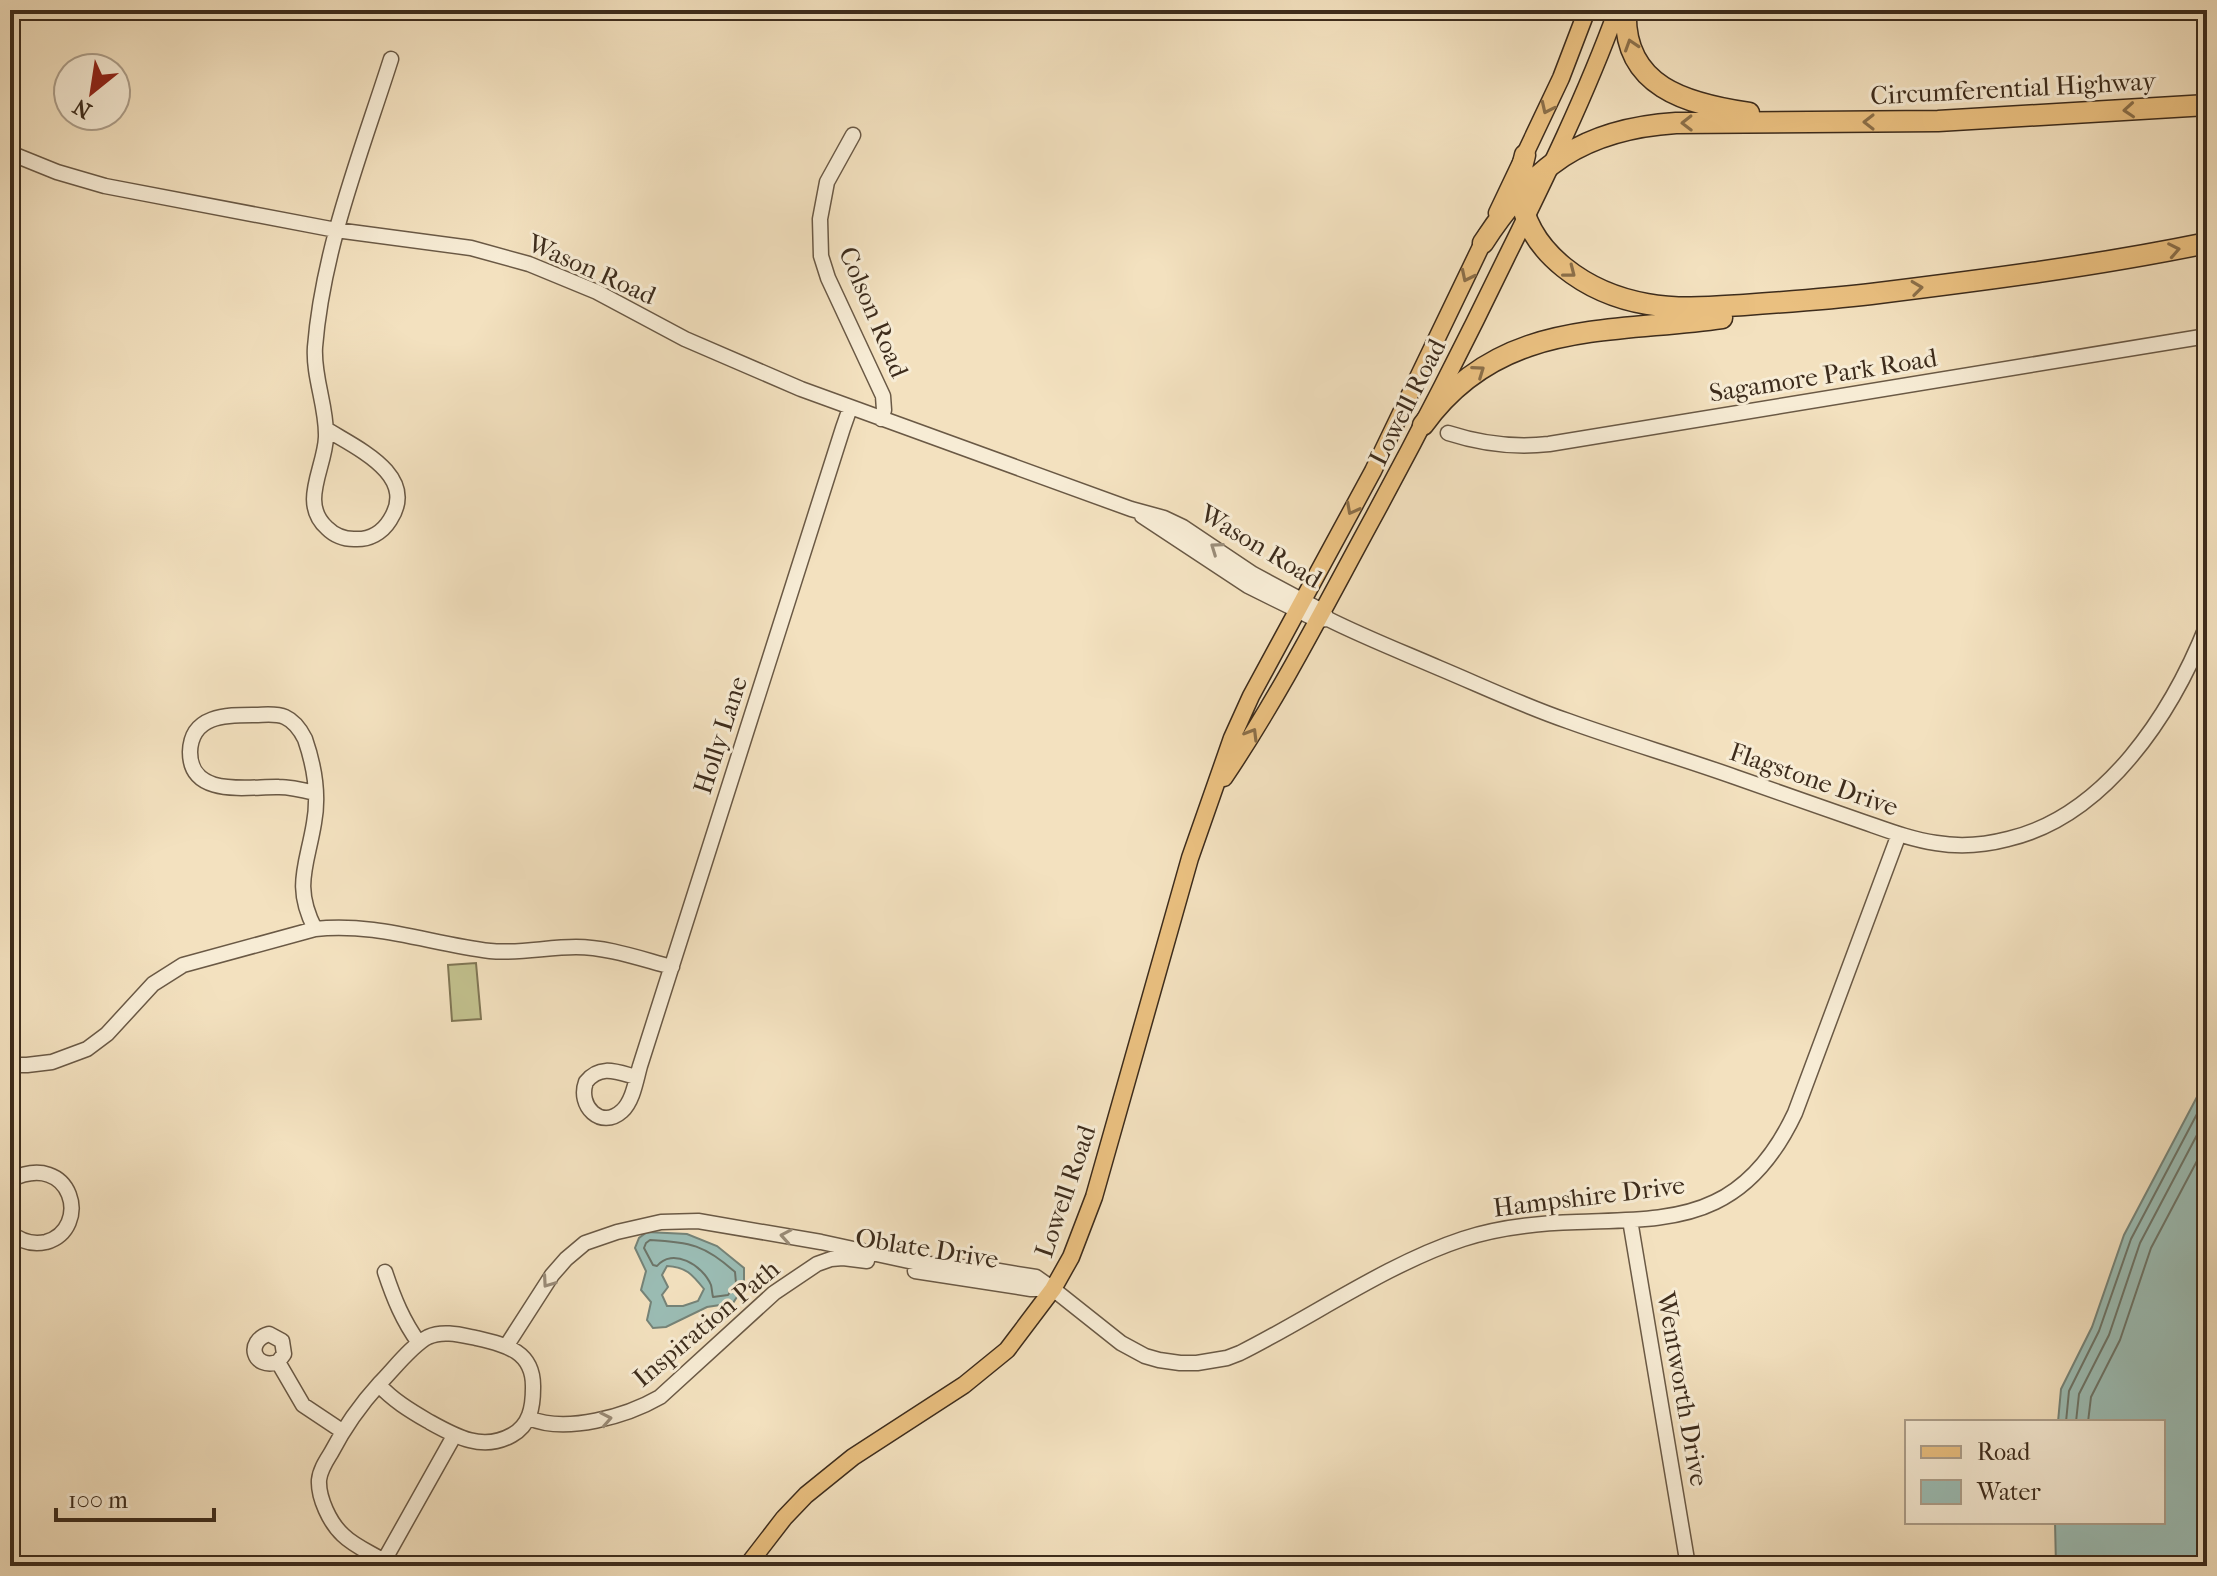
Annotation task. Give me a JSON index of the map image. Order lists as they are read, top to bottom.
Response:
{
  "streets": {
    "highway": ["Circumferential Highway"],
    "main road": ["Lowell Road"],
    "street": [
      "Wason Road",
      "Colson Road",
      "Sagamore Park Road",
      "Holly Lane",
      "Flagstone Drive",
      "Hampshire Drive",
      "Oblate Drive",
      "Inspiration Path",
      "Wentworth Drive"
    ]
  },
  "crossings": [
    ["Wason Road", "Colson Road"],
    ["Wason Road", "Lowell Road"],
    ["Wason Road", "Holly Lane"],
    ["Wason Road", "Flagstone Drive"],
    ["Lowell Road", "Flagstone Drive"],
    ["Lowell Road", "Hampshire Drive"],
    ["Lowell Road", "Oblate Drive"],
    ["Flagstone Drive", "Hampshire Drive"],
    ["Hampshire Drive", "Oblate Drive"],
    ["Hampshire Drive", "Wentworth Drive"],
    ["Oblate Drive", "Inspiration Path"]
  ],
  "one_way": ["Oblate Drive", "Inspiration Path"],
  "legend": ["Road", "Water"],
  "scale_bar": "100 m",
  "north": "bottom left"
}
